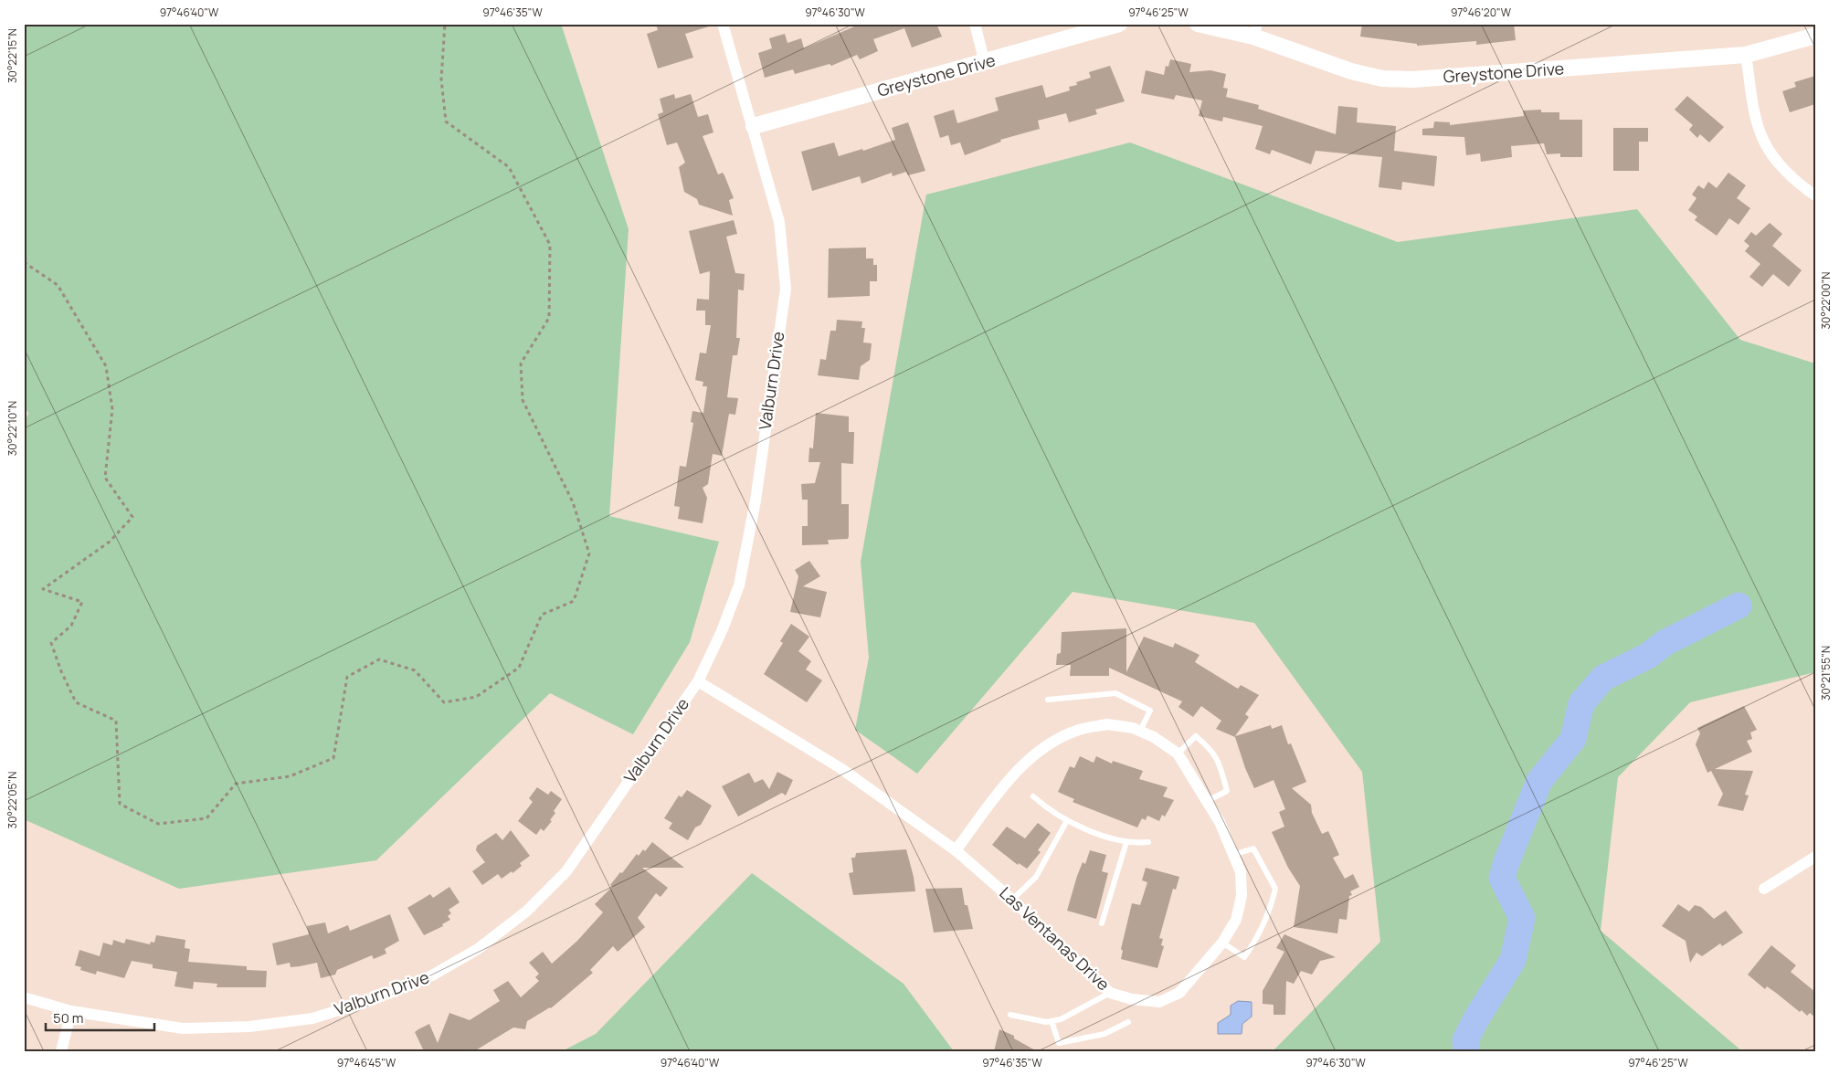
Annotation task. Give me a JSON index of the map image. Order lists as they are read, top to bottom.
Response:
{
  "streets": {
    "street": ["Greystone Drive", "Valburn Drive", "Las Ventanas Drive"]
  },
  "crossings": [
    ["Greystone Drive", "Valburn Drive"],
    ["Valburn Drive", "Las Ventanas Drive"]
  ],
  "scale_bar": "50 m",
  "coordinates": [
    "97°46'40\"W",
    "97°46'35\"W",
    "97°46'30\"W",
    "97°46'25\"W",
    "97°46'20\"W",
    "30°22'15\"N",
    "30°22'00\"N",
    "30°22'10\"N",
    "30°21'55\"N",
    "30°22'05\"N",
    "97°46'45\"W"
  ]
}
